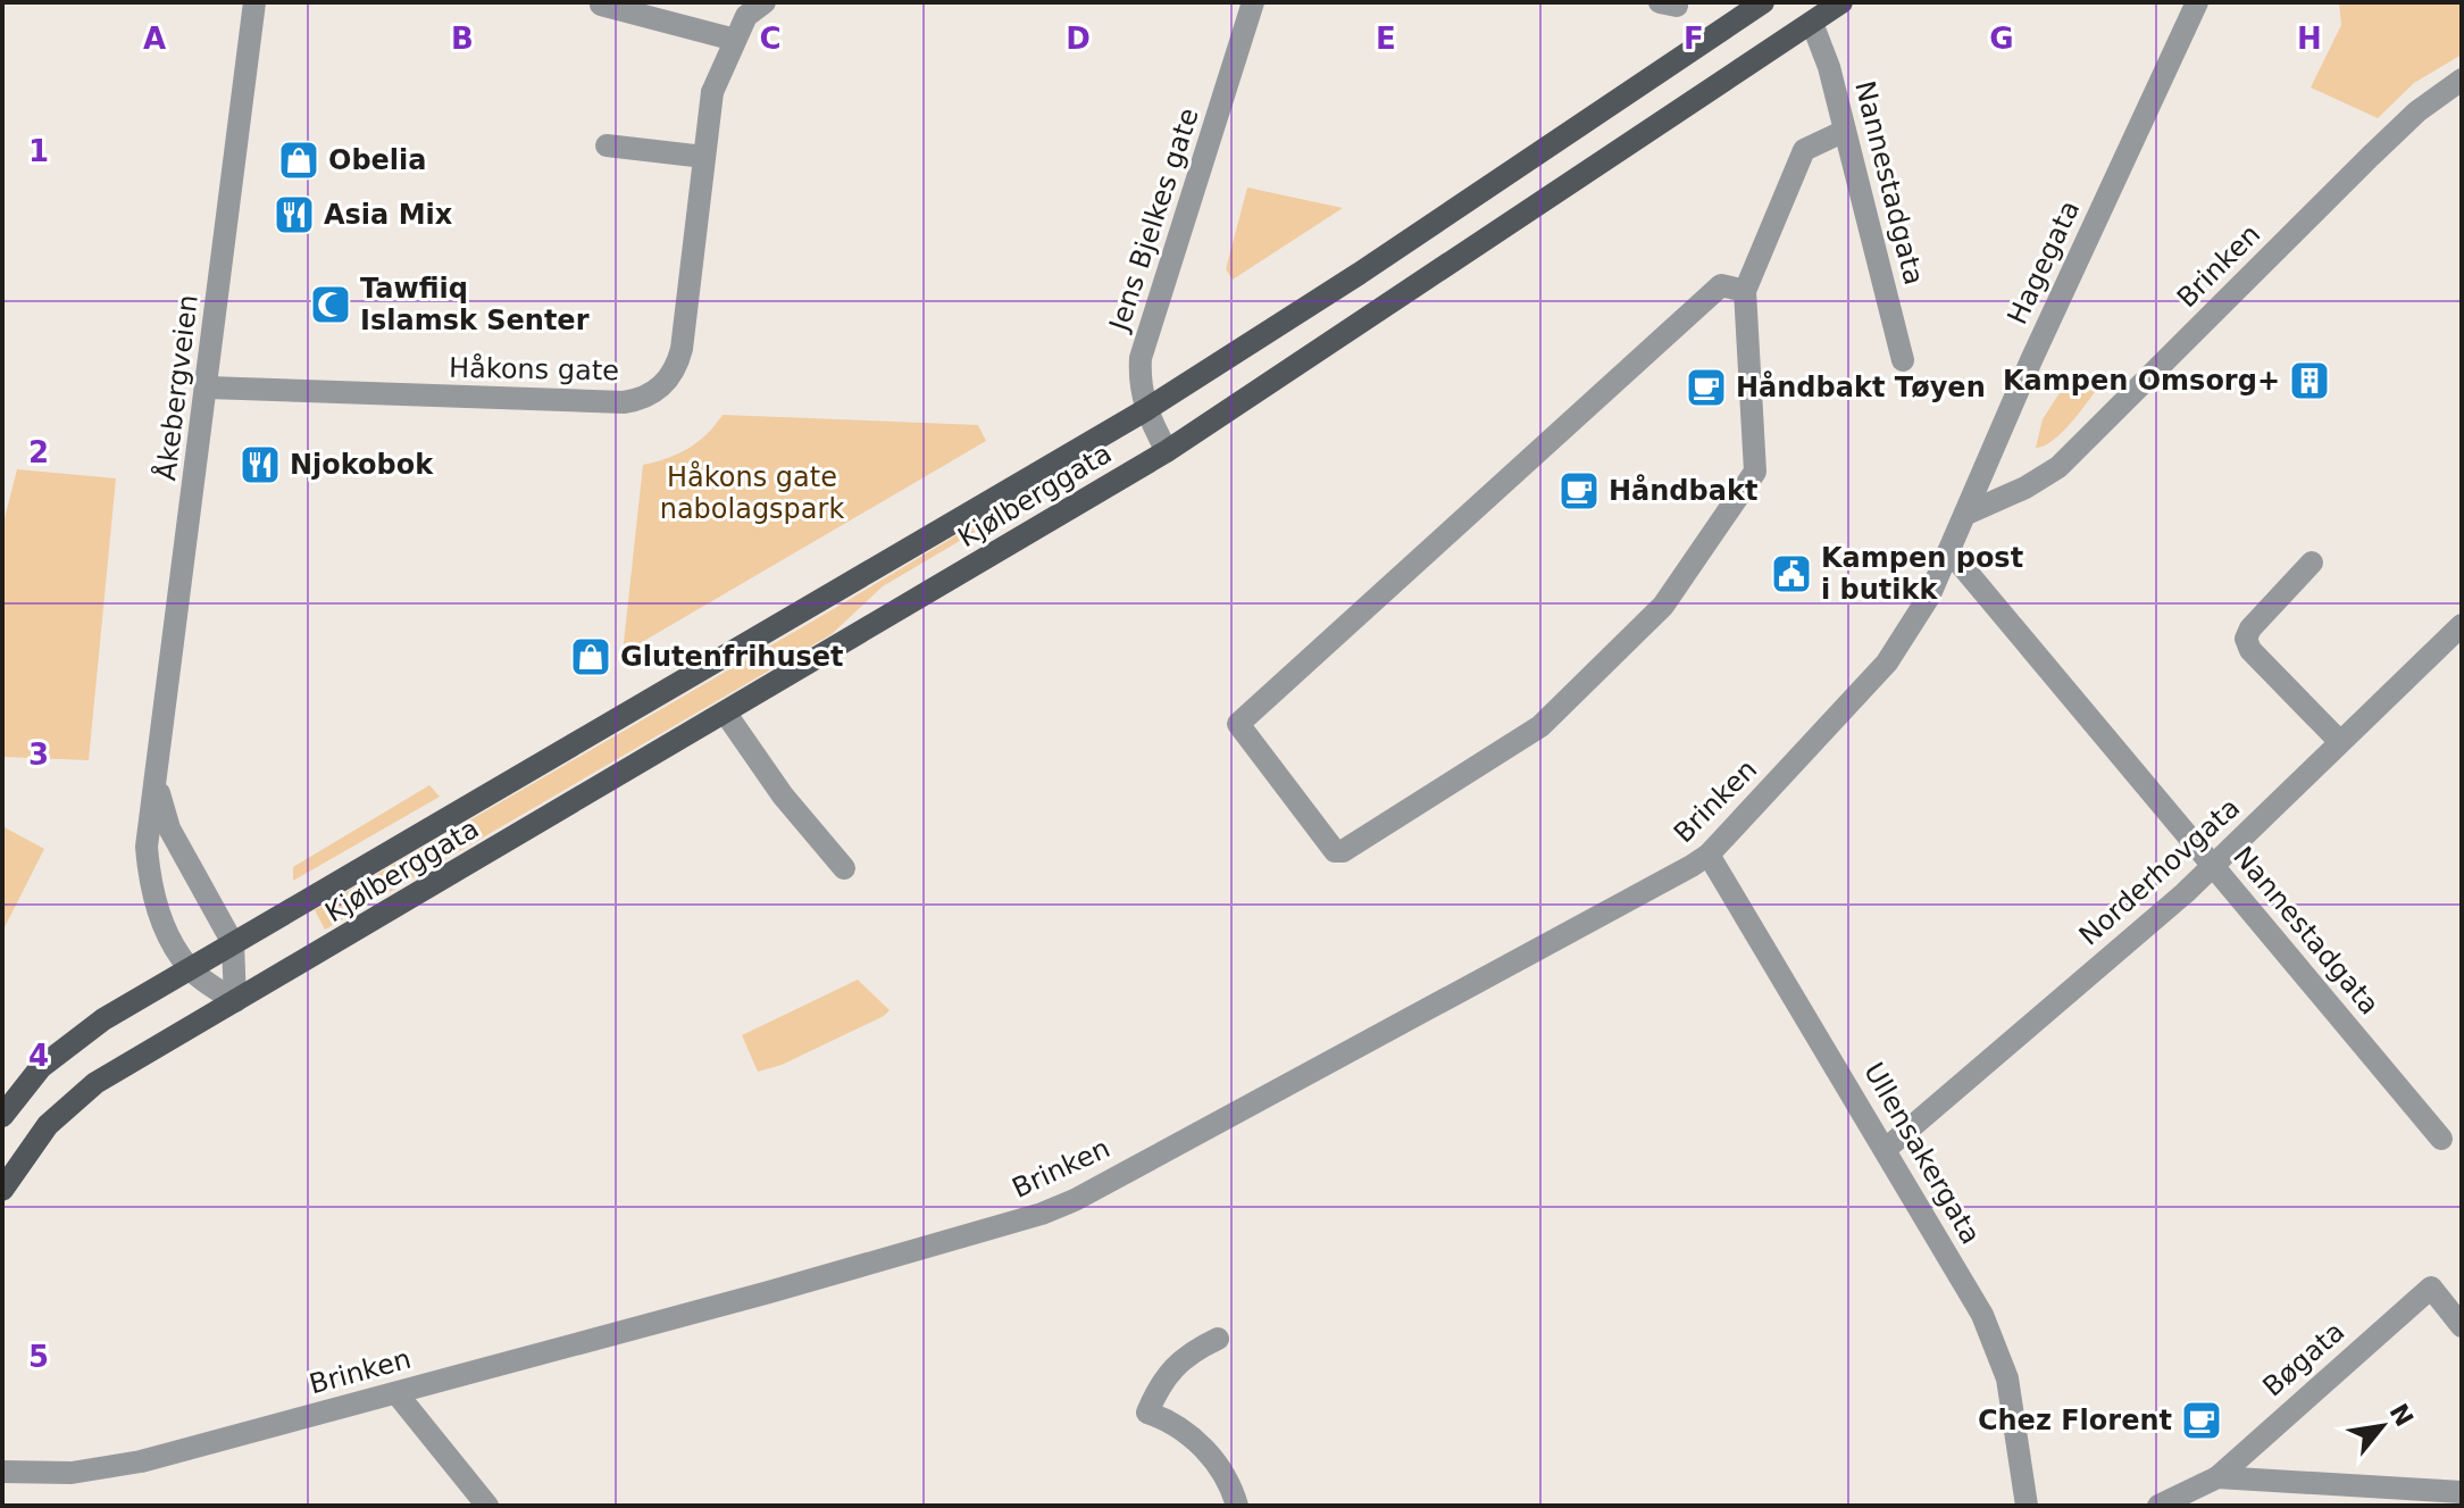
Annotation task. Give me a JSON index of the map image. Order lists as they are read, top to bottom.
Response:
{
  "streets": {
    "main road": ["Kjølberggata"],
    "street": [
      "Nannestadgata",
      "Jens Bjelkes gate",
      "Hagegata",
      "Brinken",
      "Håkons gate",
      "Åkebergveien",
      "Norderhovgata",
      "Ullensakergata",
      "Bøgata"
    ]
  },
  "crossings": [
    ["Nannestadgata", "Hagegata"],
    ["Nannestadgata", "Brinken"],
    ["Nannestadgata", "Kjølberggata"],
    ["Nannestadgata", "Norderhovgata"],
    ["Jens Bjelkes gate", "Kjølberggata"],
    ["Hagegata", "Brinken"],
    ["Brinken", "Ullensakergata"],
    ["Håkons gate", "Åkebergveien"],
    ["Åkebergveien", "Kjølberggata"],
    ["Norderhovgata", "Ullensakergata"]
  ],
  "parks": ["Håkons gate nabolagspark"],
  "places": {
    "shop": ["Obelia", "Glutenfrihuset"],
    "restaurant": ["Asia Mix", "Njokobok"],
    "mosque": ["Tawfiiq Islamsk Senter"],
    "building": ["Kampen Omsorg+"],
    "cafe": ["Håndbakt Tøyen", "Håndbakt", "Chez Florent"],
    "public building": ["Kampen post i butikk"]
  },
  "north": "top right",
  "grid": {
    "columns": [
      "A",
      "B",
      "C",
      "D",
      "E",
      "F",
      "G",
      "H"
    ],
    "rows": [
      "1",
      "2",
      "3",
      "4",
      "5"
    ]
  }
}
